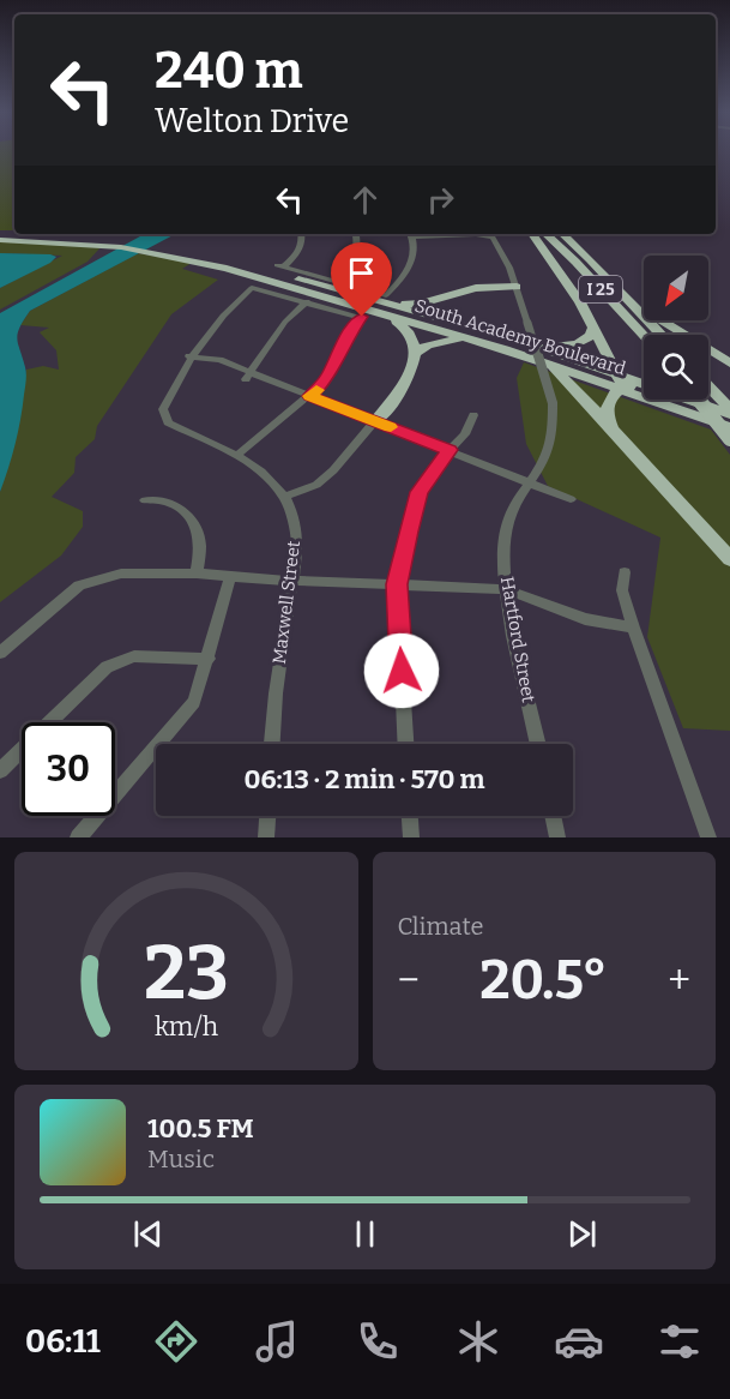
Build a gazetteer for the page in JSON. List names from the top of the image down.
{
  "streets": {
    "highway": ["I 25", "South Academy Boulevard"],
    "street": ["Maxwell Street", "Hartford Street"]
  },
  "north": "bottom left",
  "page": {
    "turn": ["240 m", "Welton Drive"],
    "limit": "30",
    "trip": "06:13 · 2 min · 570 m",
    "tile": "Climate",
    "heat": ["−", "20.5°", "+"],
    "song": ["100.5 FM", "Music"],
    "tabs": "06:11",
    "gauge": ["23", "km/h"]
  }
}
